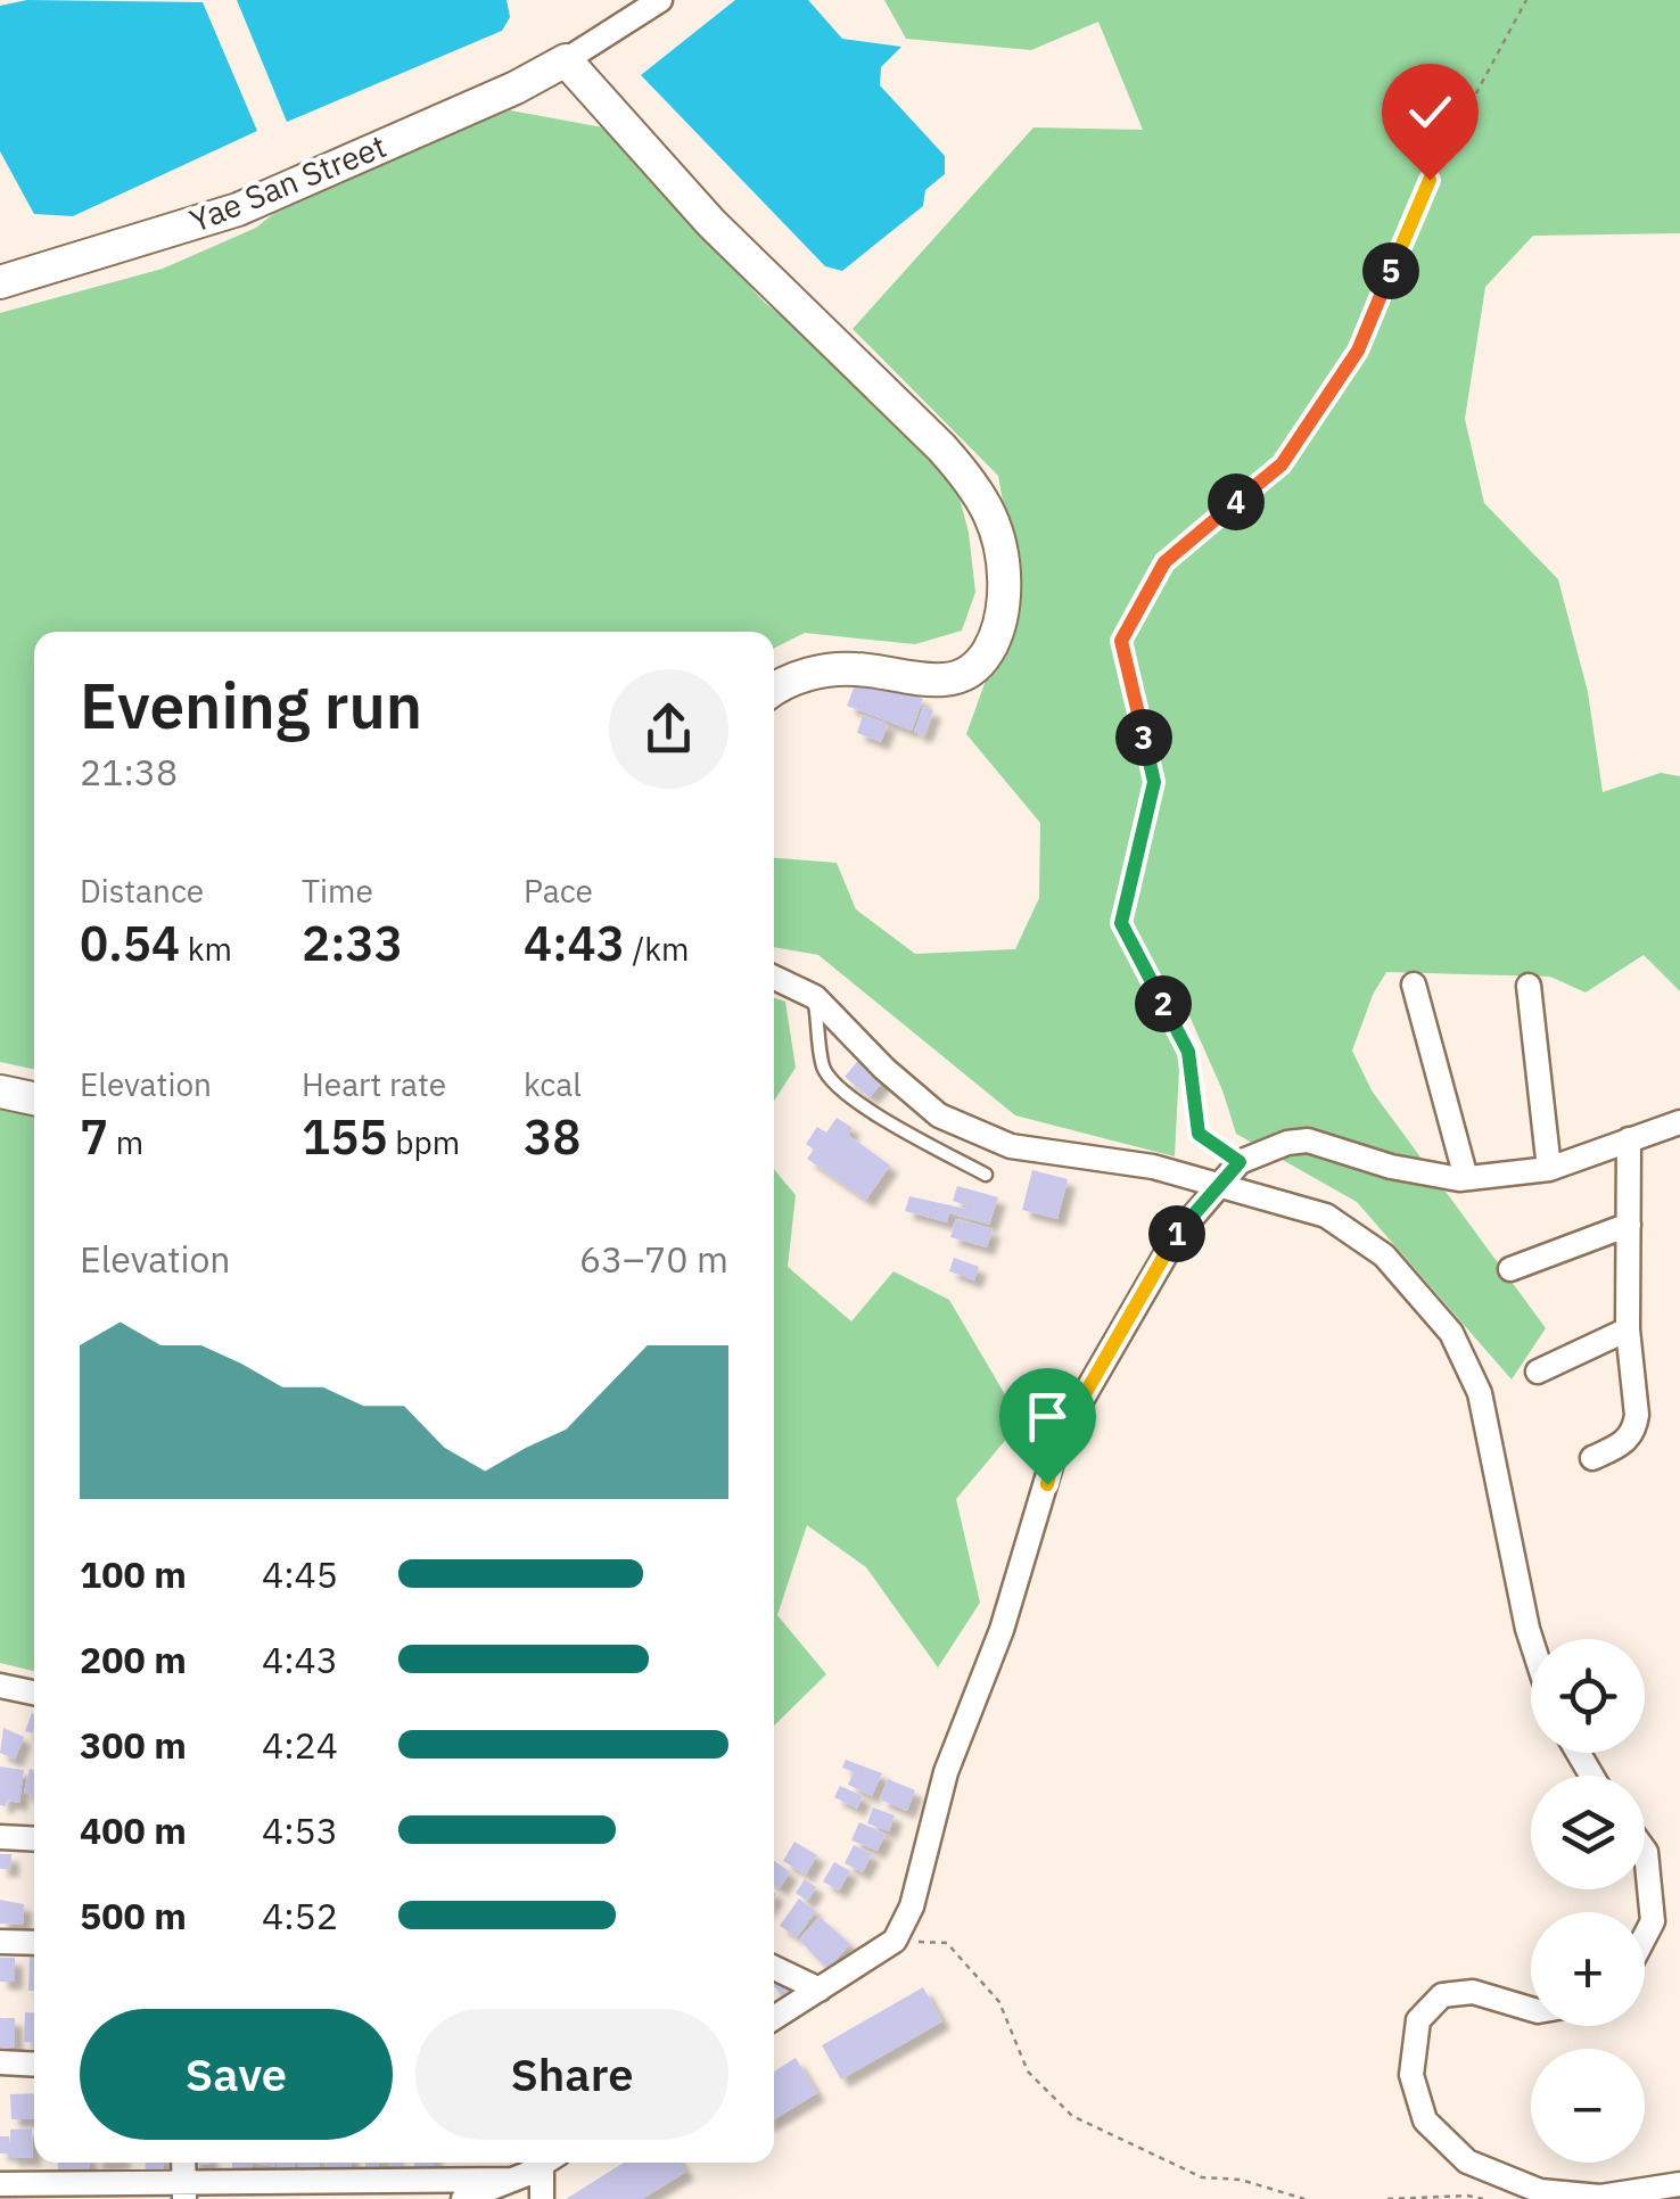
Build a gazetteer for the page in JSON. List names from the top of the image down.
{
  "streets": {
    "main road": ["Yae San Street"]
  },
  "page": {
    "pins": [
      "5",
      "4",
      "3",
      "2",
      "1"
    ],
    "heading": ["Evening run", "21:38"],
    "stats": [
      ["Distance", "0.54 km"],
      ["Time", "2:33"],
      ["Pace", "4:43 /km"],
      ["Elevation", "7 m"],
      ["Heart rate", "155 bpm"],
      ["kcal", "38"]
    ],
    "chart": ["Elevation", "63–70 m"],
    "list": [
      {
        "name": "100 m",
        "note": "4:45"
      },
      {
        "name": "200 m",
        "note": "4:43"
      },
      {
        "name": "300 m",
        "note": "4:24"
      },
      {
        "name": "400 m",
        "note": "4:53"
      },
      {
        "name": "500 m",
        "note": "4:52"
      }
    ],
    "map_buttons": ["+", "−"],
    "buttons": ["Save", "Share"]
  }
}
